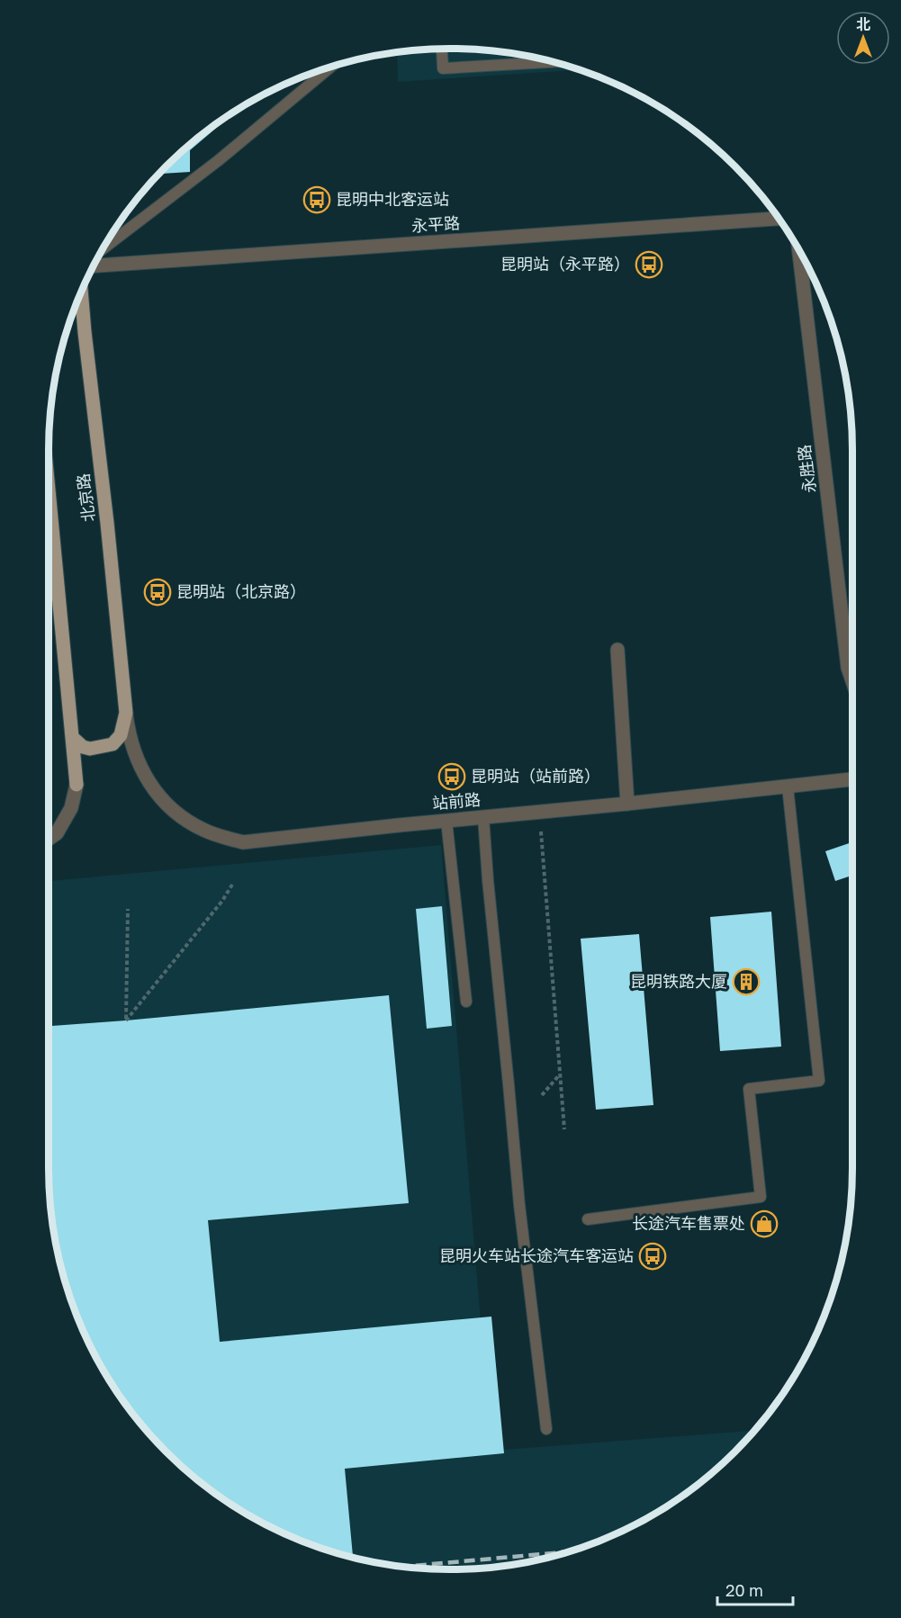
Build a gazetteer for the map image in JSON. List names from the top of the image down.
{
  "streets": {
    "main road": ["北京路"],
    "street": ["永平路", "永胜路", "站前路"]
  },
  "crossings": [
    ["北京路", "站前路"]
  ],
  "places": {
    "bus stop": [
      "昆明中北客运站",
      "昆明站（永平路）",
      "昆明站（北京路）",
      "昆明站（站前路）",
      "昆明火车站长途汽车客运站"
    ],
    "building": ["昆明铁路大厦"],
    "shop": ["长途汽车售票处"]
  },
  "scale_bar": "20 m",
  "north": "top"
}
